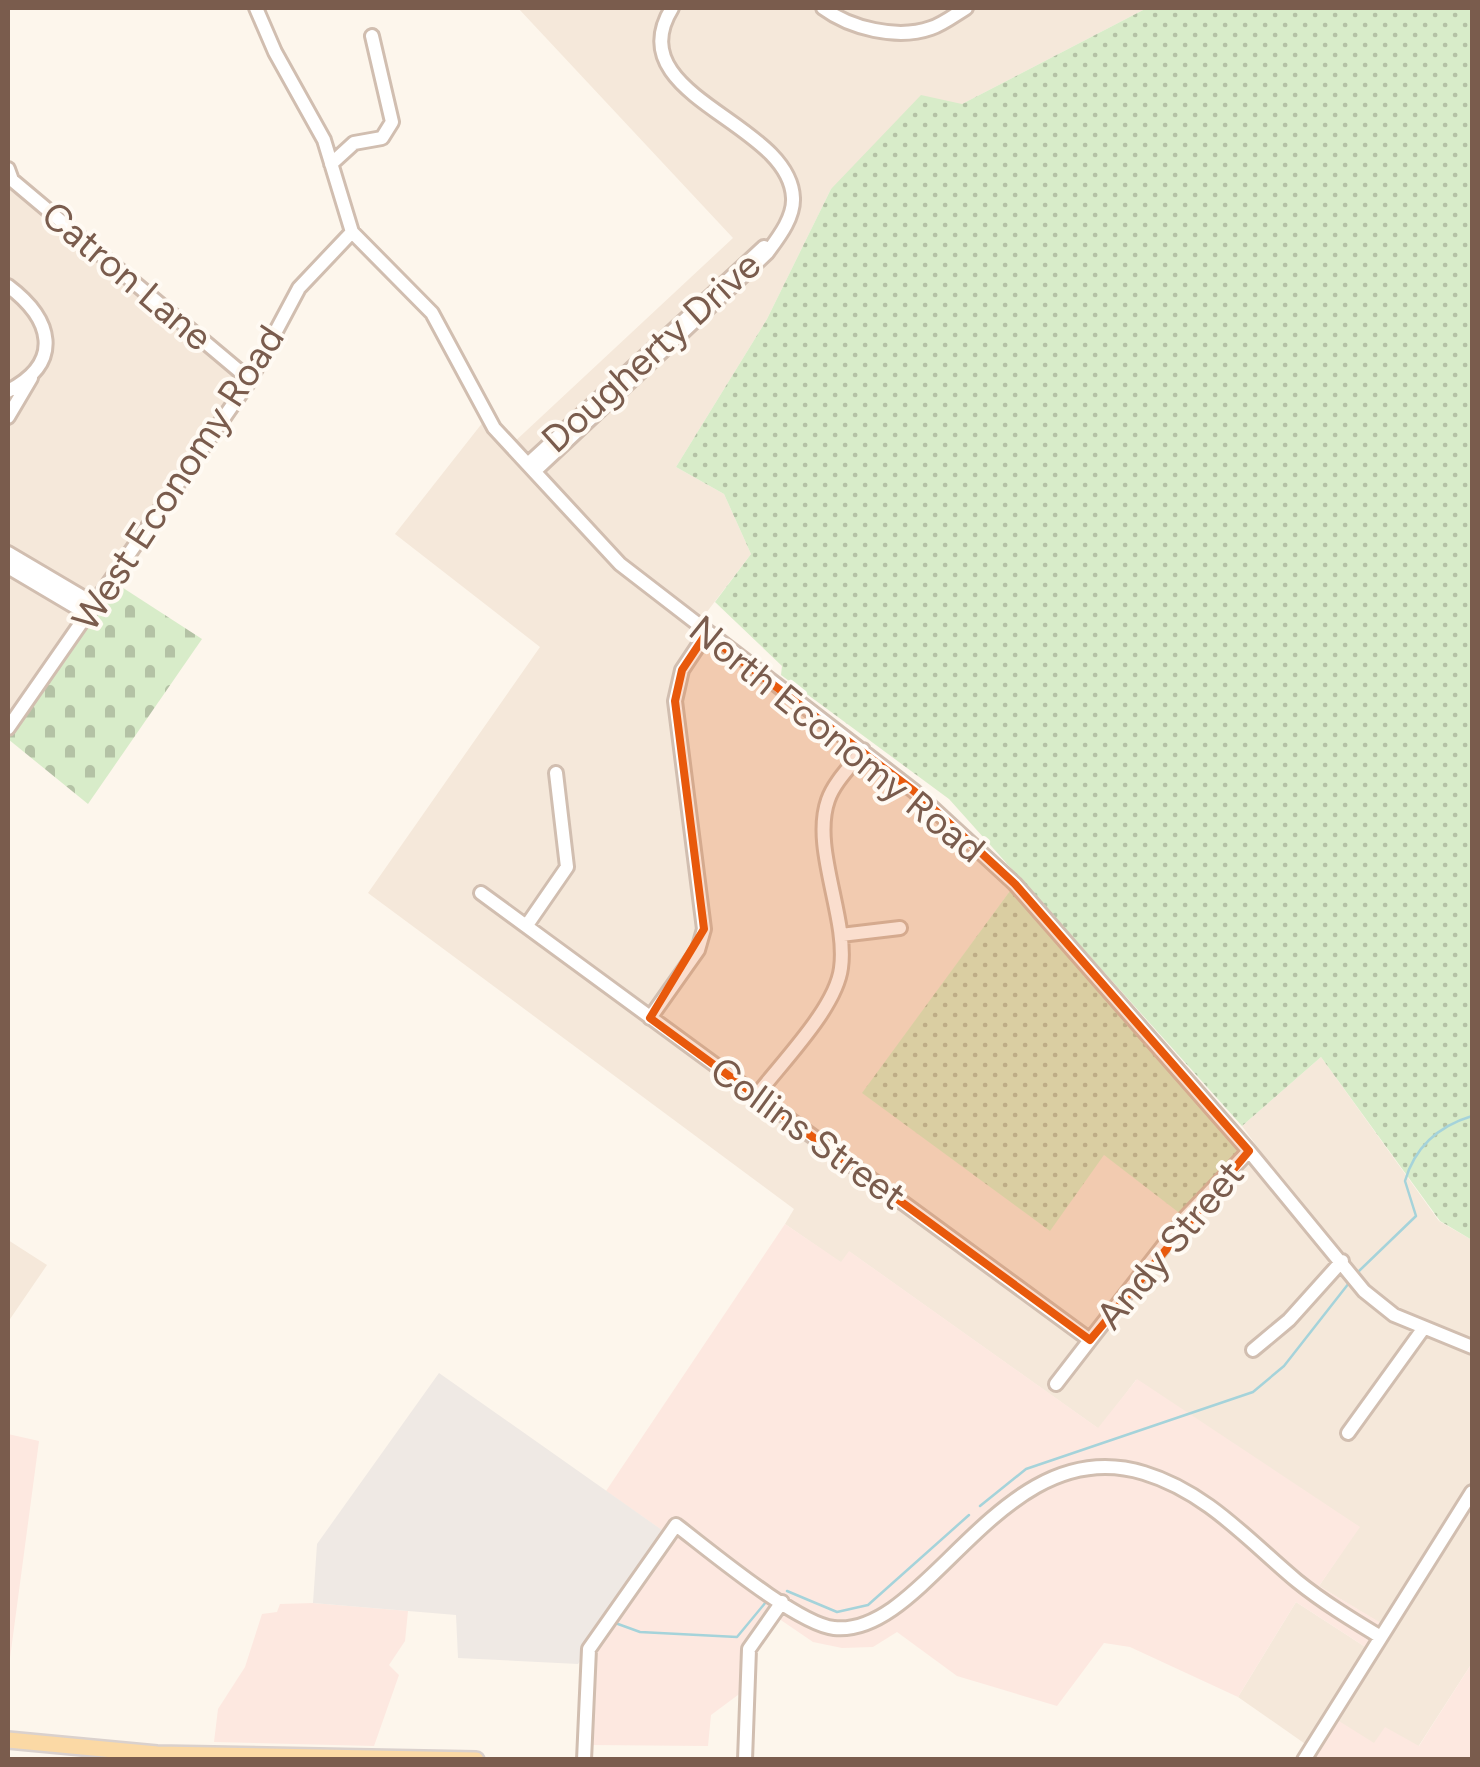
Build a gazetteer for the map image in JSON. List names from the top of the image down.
{
  "streets": {
    "street": [
      "Catron Lane",
      "Dougherty Drive",
      "West Economy Road",
      "North Economy Road",
      "Collins Street",
      "Andy Street"
    ]
  },
  "crossings": [
    ["Catron Lane", "West Economy Road"],
    ["Dougherty Drive", "North Economy Road"],
    ["West Economy Road", "North Economy Road"],
    ["North Economy Road", "Andy Street"],
    ["Collins Street", "Andy Street"]
  ]
}
